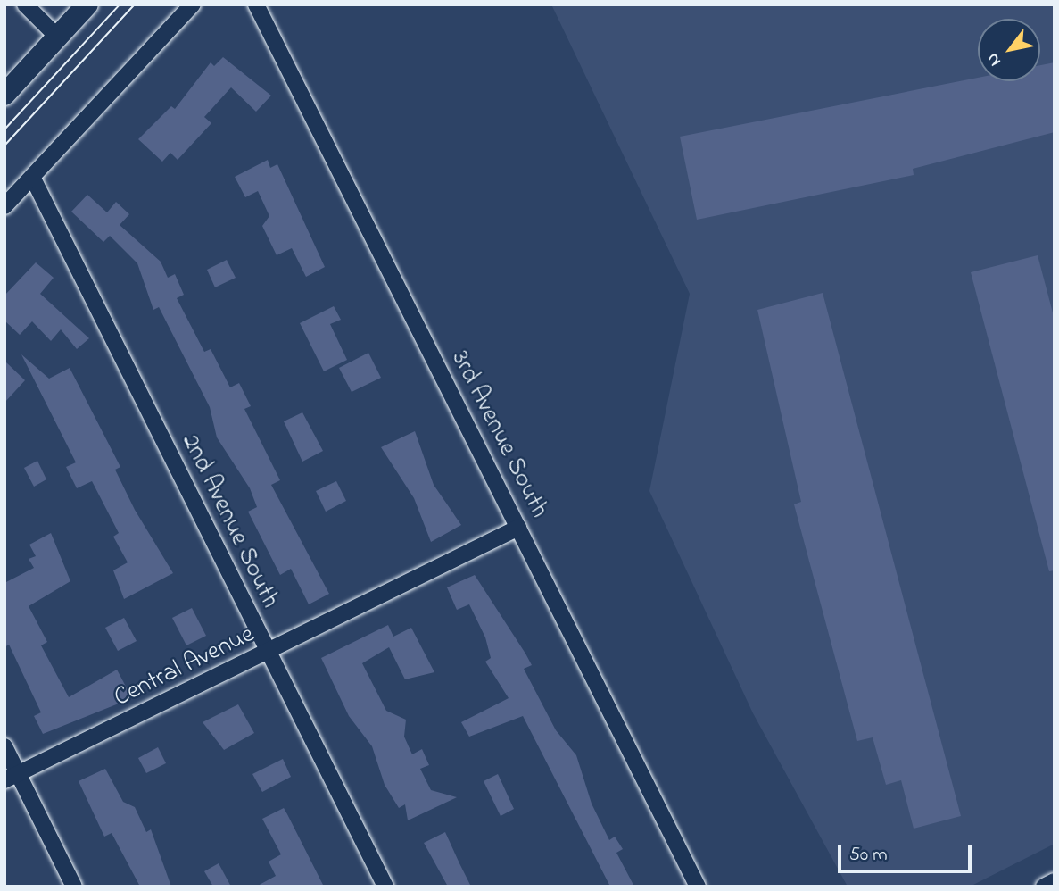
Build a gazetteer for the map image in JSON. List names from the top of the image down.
{
  "streets": {
    "street": ["3rd Avenue South", "2nd Avenue South", "Central Avenue"]
  },
  "crossings": [
    ["3rd Avenue South", "Central Avenue"],
    ["2nd Avenue South", "Central Avenue"]
  ],
  "scale_bar": "50 m",
  "north": "bottom left"
}
